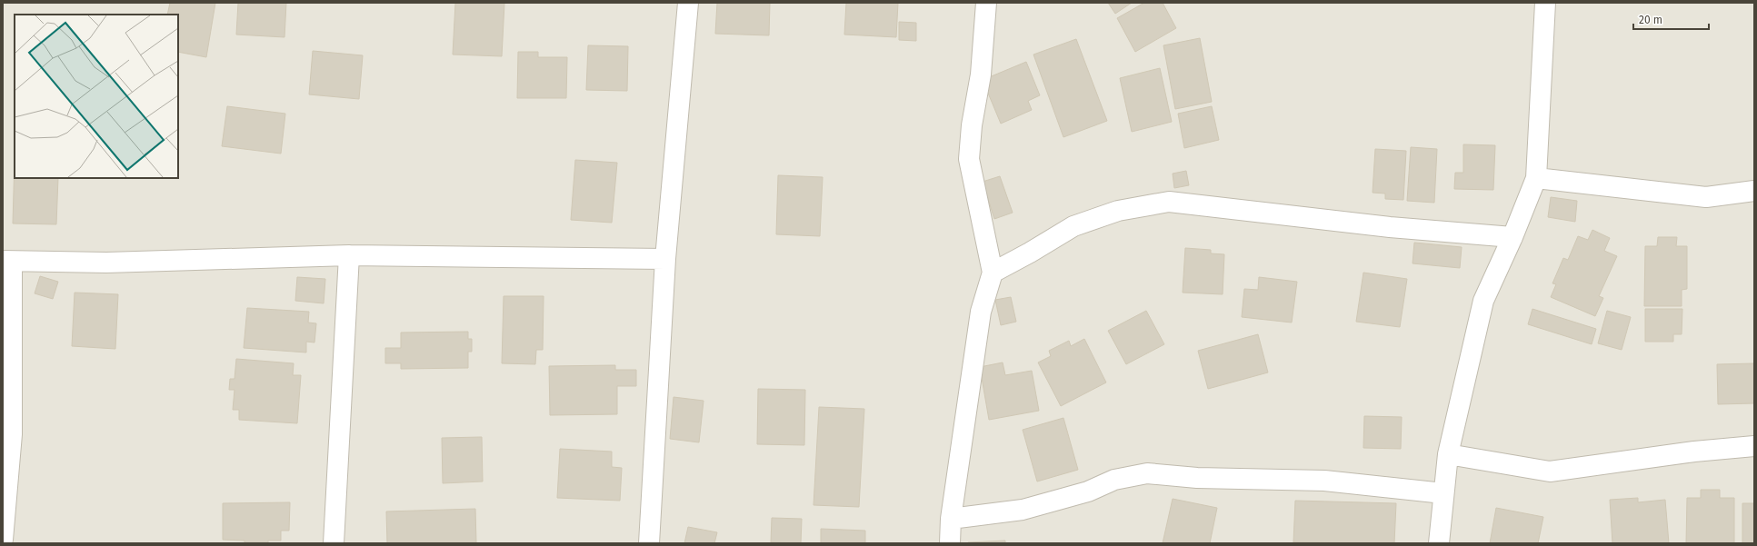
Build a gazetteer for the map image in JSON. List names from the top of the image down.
{
  "scale_bar": "20 m"
}
